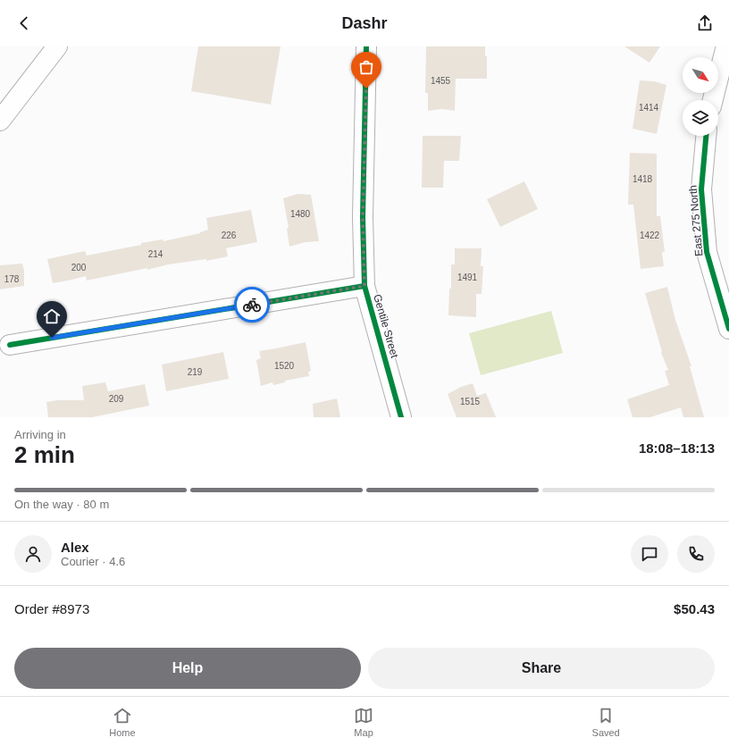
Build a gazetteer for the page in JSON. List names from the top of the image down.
{
  "streets": {
    "street": ["East 275 North", "Gentile Street"]
  },
  "house_numbers": [
    "1455",
    "1414",
    "1418",
    "1480",
    "226",
    "1422",
    "214",
    "200",
    "1491",
    "178",
    "1520",
    "219",
    "209",
    "1515"
  ],
  "north": "bottom right",
  "page": {
    "header": "Dashr",
    "heading": ["2 min", "Arriving in", "18:08–18:13"],
    "panel": [
      "Alex",
      "Courier · 4.6",
      "Order #8973",
      "$50.43"
    ],
    "bar": "On the way · 80 m",
    "buttons": ["Help", "Share"],
    "tabs": ["Home", "Map", "Saved"]
  }
}
